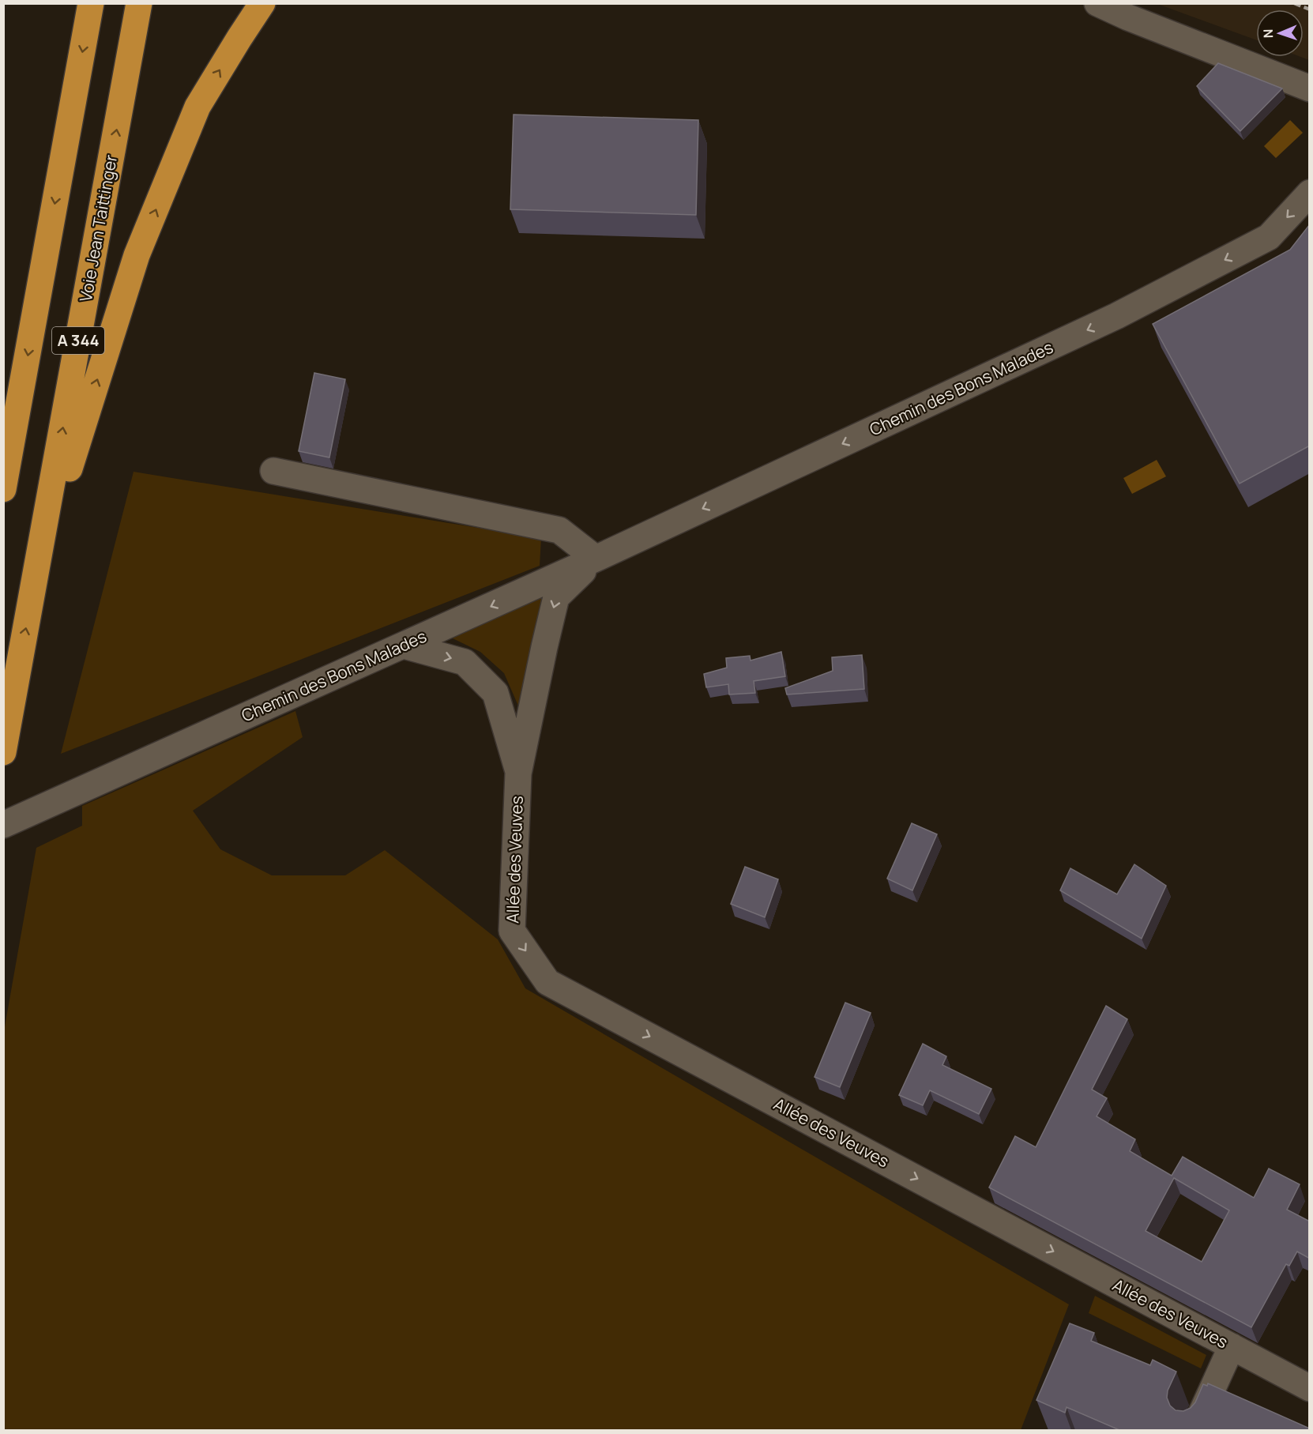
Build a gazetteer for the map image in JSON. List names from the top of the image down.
{
  "streets": {
    "highway": ["Voie Jean Taittinger", "A 344"],
    "street": ["Chemin des Bons Malades", "Allée des Veuves"]
  },
  "crossings": [
    ["Chemin des Bons Malades", "Allée des Veuves"]
  ],
  "one_way": ["Chemin des Bons Malades", "Allée des Veuves"],
  "north": "left"
}
